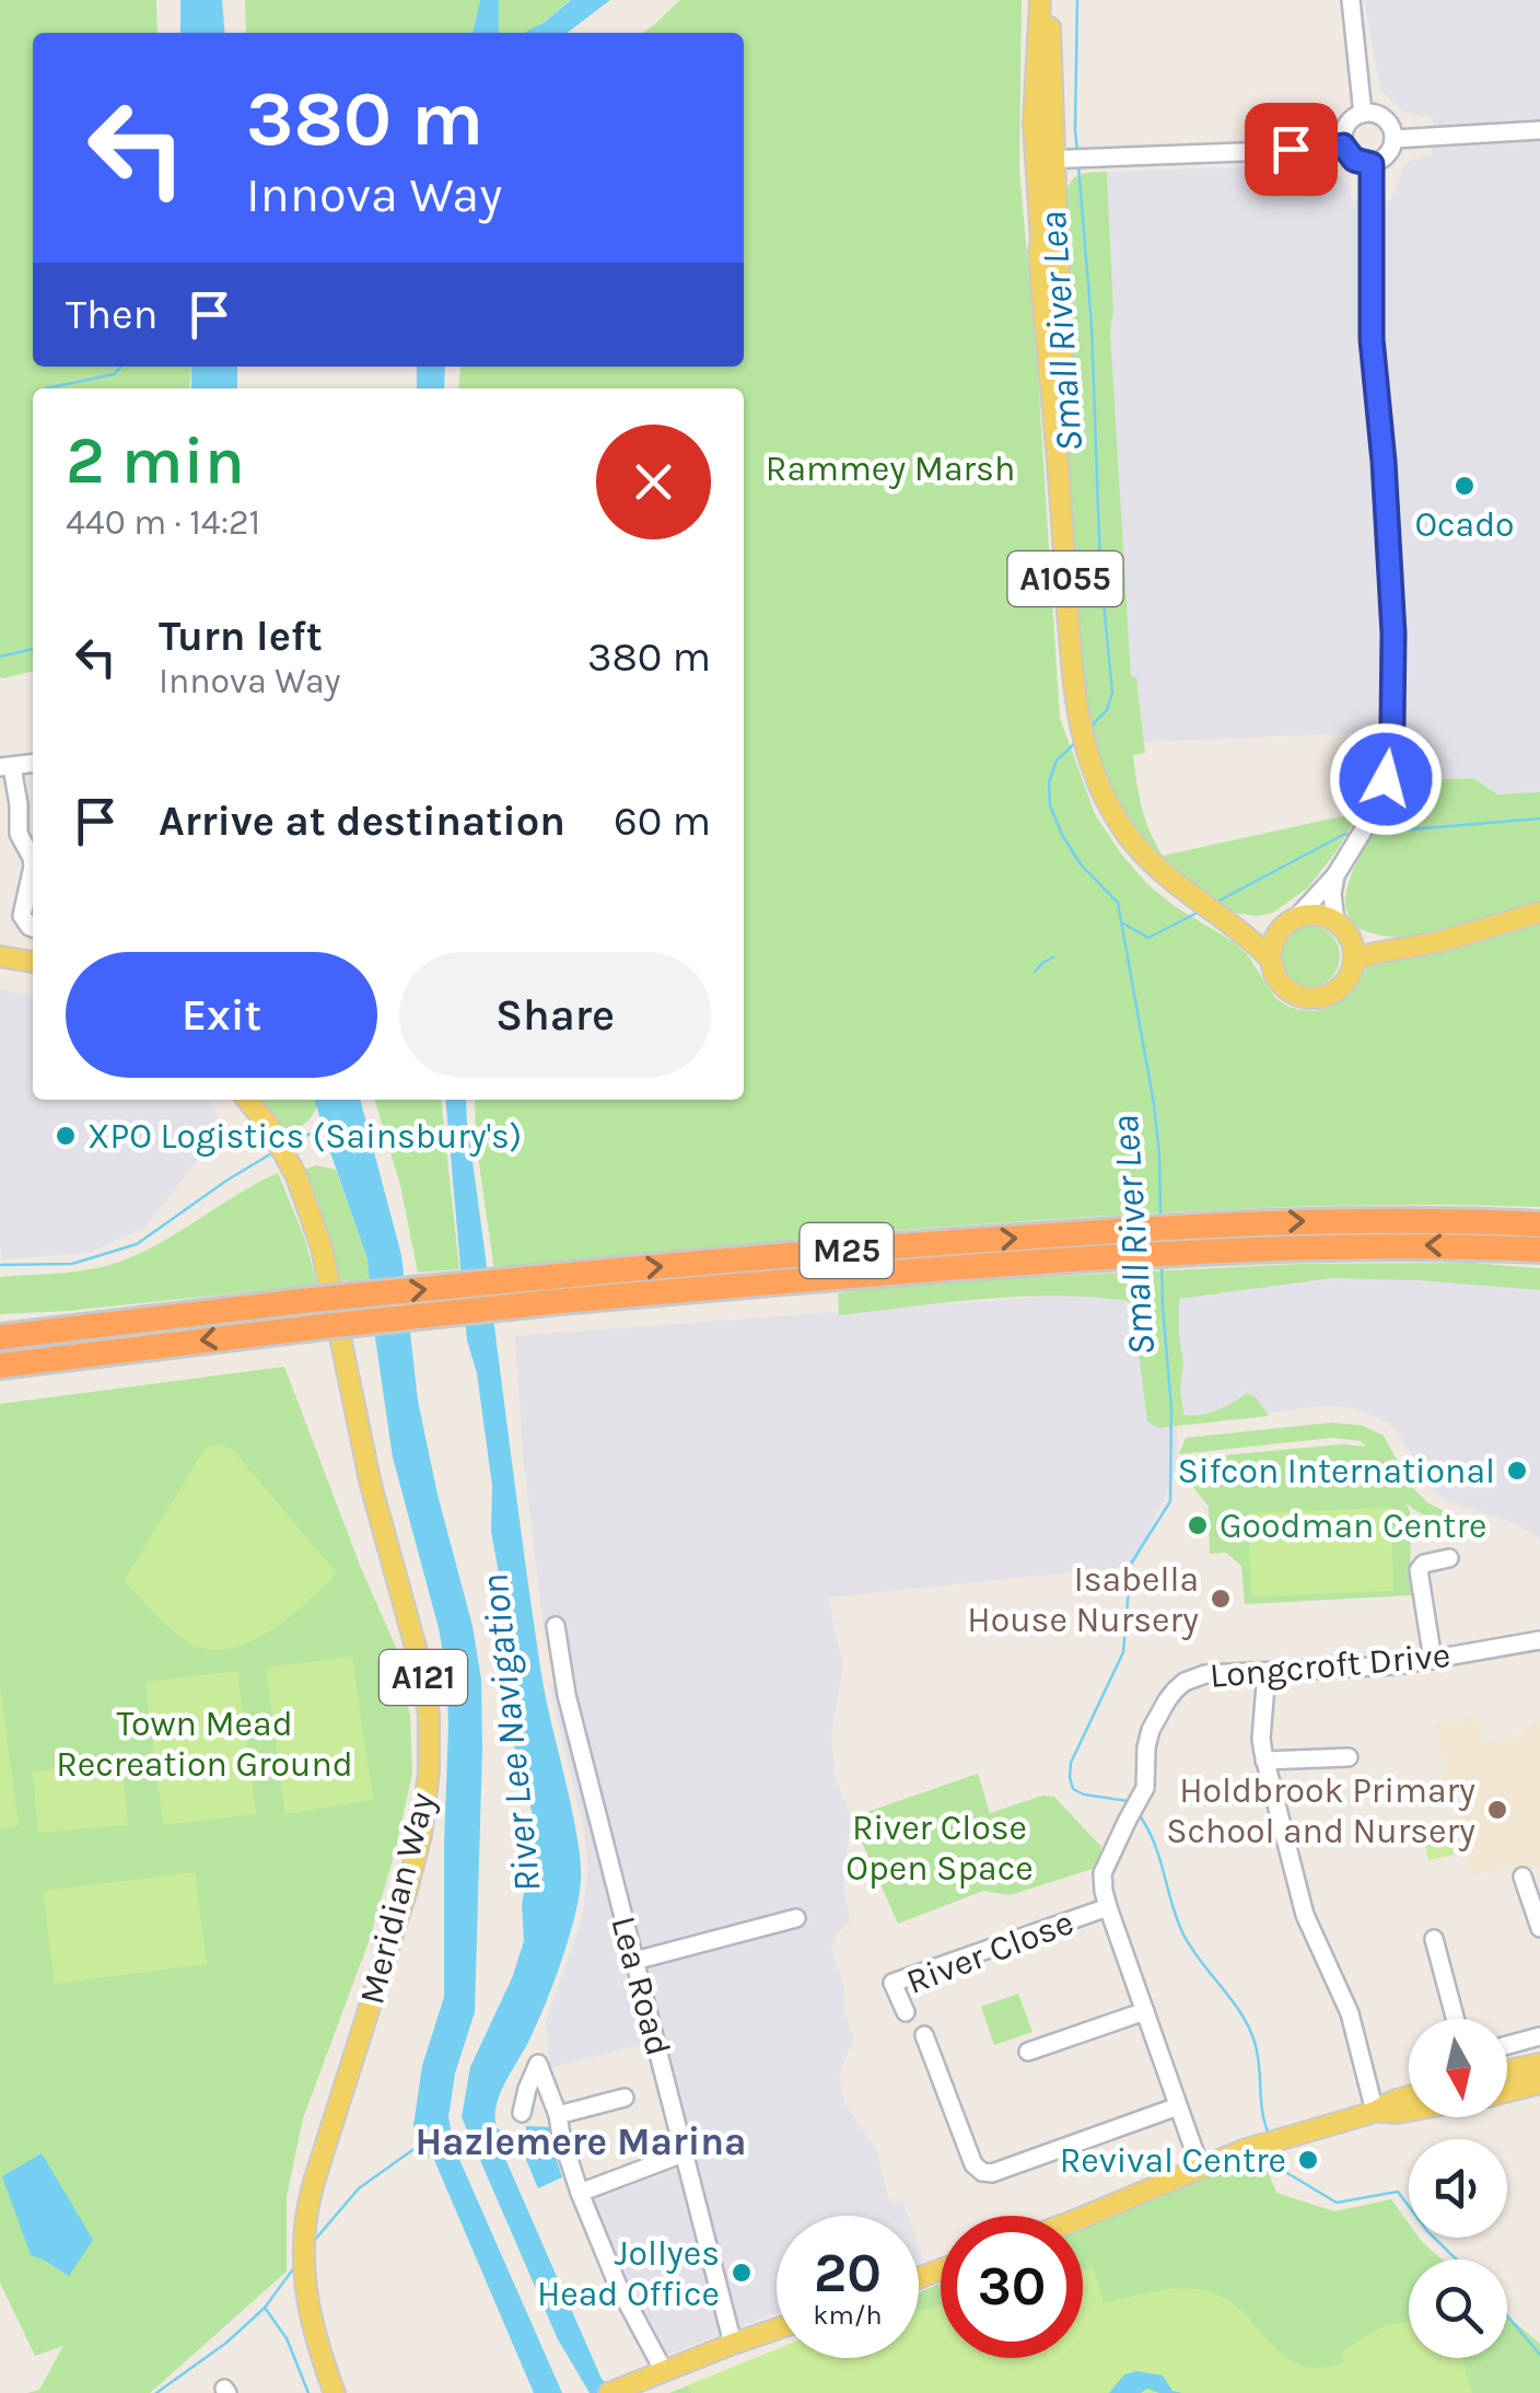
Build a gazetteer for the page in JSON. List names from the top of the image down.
{
  "streets": {
    "highway": ["M25"],
    "main road": ["A1055", "A121", "Meridian Way"],
    "street": ["Longcroft Drive", "River Close", "Lea Road"]
  },
  "crossings": [
    ["Longcroft Drive", "River Close"]
  ],
  "districts": ["Hazlemere Marina"],
  "water": ["Small River Lea", "River Lee Navigation"],
  "parks": ["Rammey Marsh", "Town Mead Recreation Ground", "River Close Open Space"],
  "places": [
    "Ocado",
    "XPO Logistics (Sainsbury's)",
    "Sifcon International",
    "Goodman Centre",
    "Isabella House Nursery",
    "Holdbrook Primary School and Nursery",
    "Revival Centre",
    "Jollyes Head Office"
  ],
  "north": "bottom",
  "page": {
    "turn": ["380 m", "Innova Way"],
    "then": "Then",
    "heading": ["2 min", "440 m · 14:21"],
    "list": [
      {
        "name": "Turn left",
        "note": "Innova Way",
        "value": "380 m"
      },
      {
        "name": "Arrive at destination",
        "value": "60 m"
      }
    ],
    "buttons": ["Exit", "Share"],
    "speed": "20 km/h",
    "limit": "30"
  }
}
